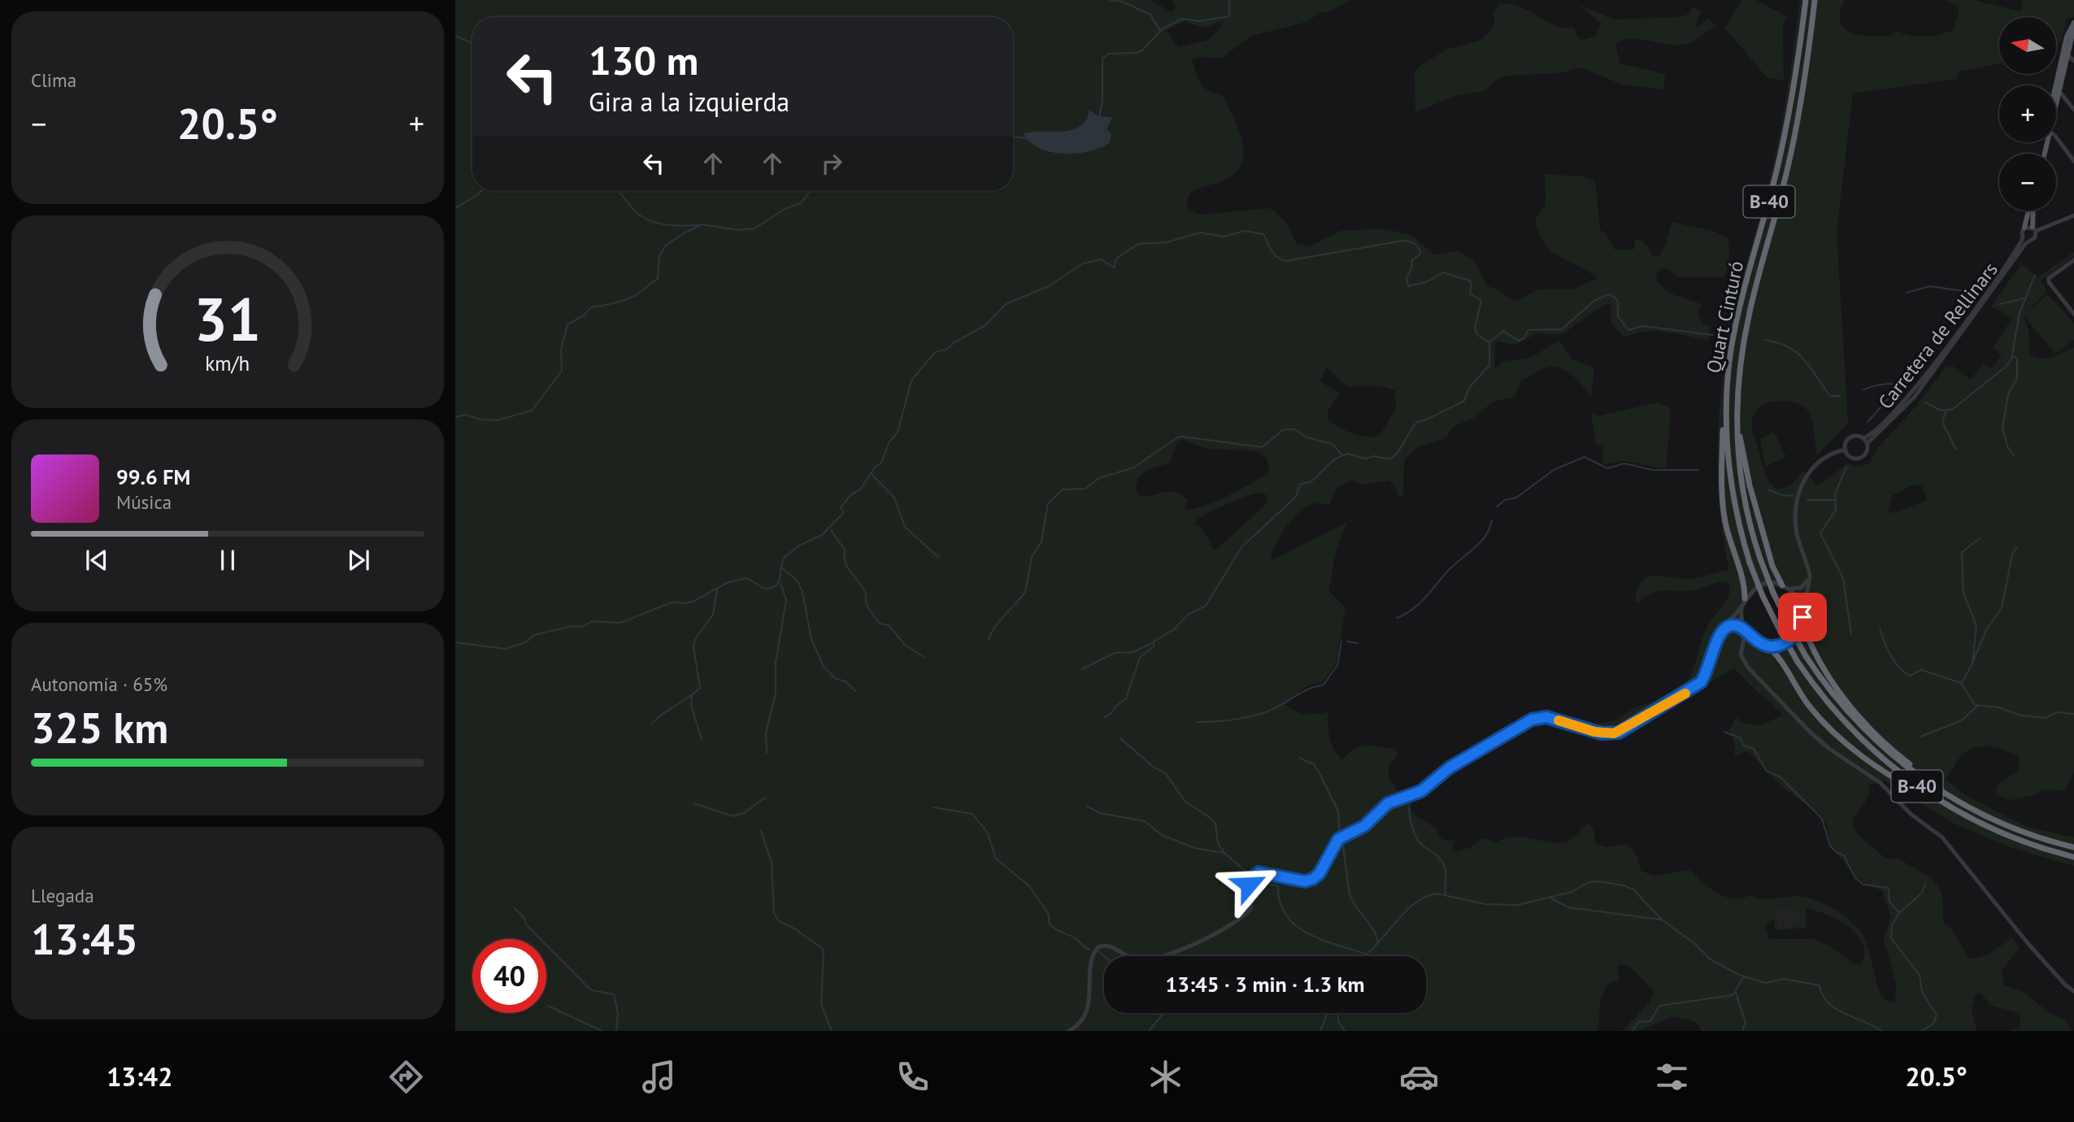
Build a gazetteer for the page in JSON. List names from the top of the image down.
{
  "streets": {
    "highway": ["B-40", "Quart Cinturó"],
    "street": ["Carretera de Rellinars"]
  },
  "north": "left",
  "page": {
    "tile": [
      "Clima",
      ["Autonomía · 65%", "325 km"],
      ["Llegada", "13:45"]
    ],
    "map_buttons": ["+", "−"],
    "turn": ["130 m", "Gira a la izquierda"],
    "heat": ["−", "20.5°", "+"],
    "song": ["99.6 FM", "Música"],
    "limit": "40",
    "trip": "13:45 · 3 min · 1.3 km",
    "tabs": ["13:42", "20.5°"],
    "gauge": ["31", "km/h"]
  }
}
